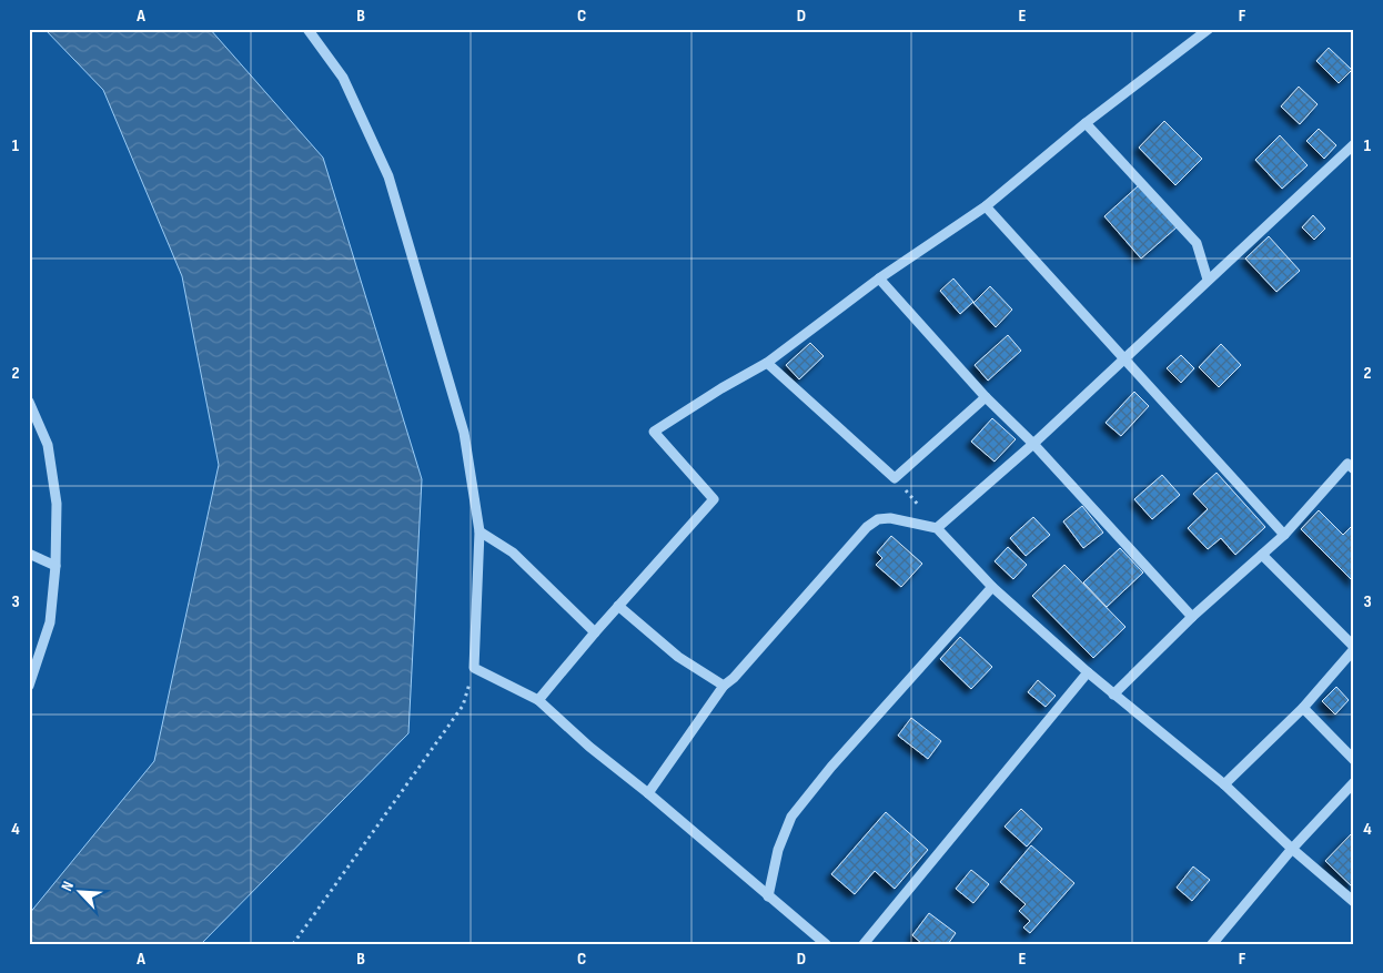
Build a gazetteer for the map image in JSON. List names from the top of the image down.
{
  "north": "top left",
  "grid": {
    "columns": [
      "A",
      "B",
      "C",
      "D",
      "E",
      "F"
    ],
    "rows": [
      "1",
      "2",
      "3",
      "4"
    ]
  }
}
